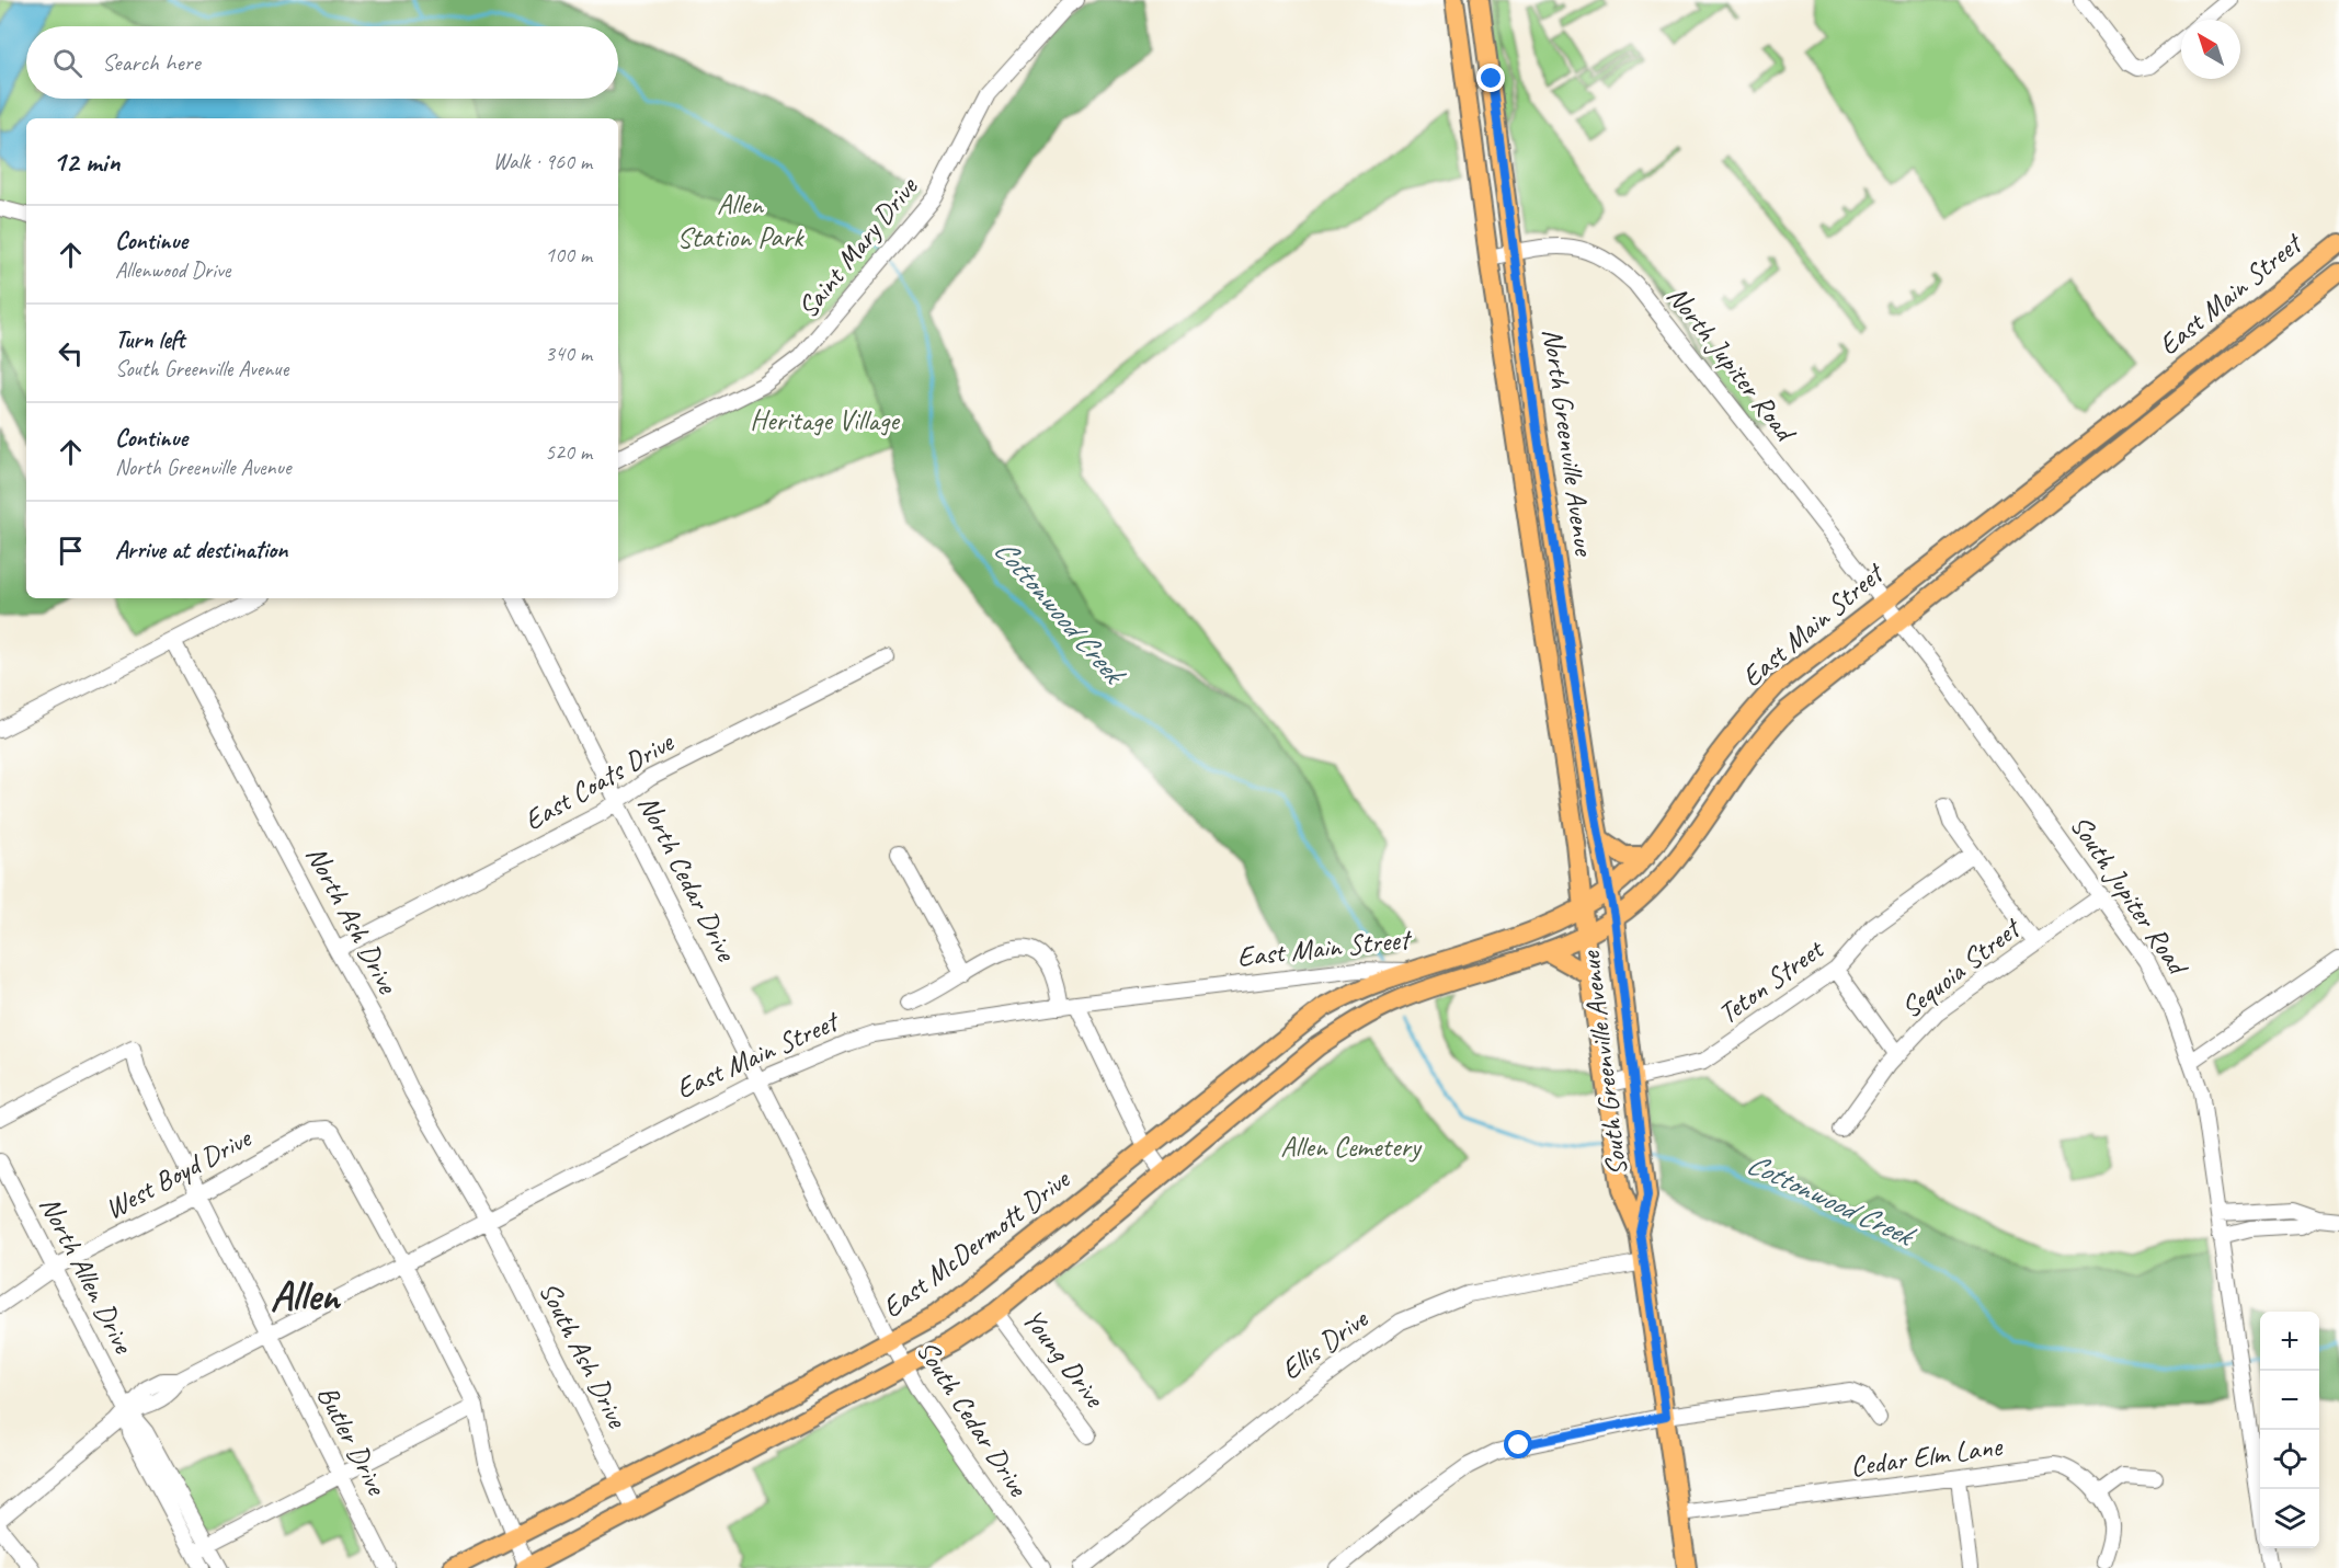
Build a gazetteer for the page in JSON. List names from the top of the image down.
{
  "streets": {
    "main road": [
      "East Main Street",
      "North Greenville Avenue",
      "South Greenville Avenue",
      "East McDermott Drive"
    ],
    "street": [
      "Saint Mary Drive",
      "North Jupiter Road",
      "East Coats Drive",
      "North Cedar Drive",
      "South Jupiter Road",
      "North Ash Drive",
      "Sequoia Street",
      "Teton Street",
      "West Boyd Drive",
      "North Allen Drive",
      "Ellis Drive",
      "South Ash Drive",
      "Young Drive",
      "South Cedar Drive",
      "Butler Drive",
      "Cedar Elm Lane"
    ]
  },
  "crossings": [
    ["East Main Street", "North Jupiter Road"],
    ["East Main Street", "North Greenville Avenue"],
    ["East Main Street", "North Cedar Drive"],
    ["East Main Street", "South Jupiter Road"],
    ["East Main Street", "North Ash Drive"],
    ["East Main Street", "South Greenville Avenue"],
    ["East Main Street", "West Boyd Drive"],
    ["East Main Street", "East McDermott Drive"],
    ["East Main Street", "North Allen Drive"],
    ["East Main Street", "South Ash Drive"],
    ["East Main Street", "South Cedar Drive"],
    ["East Main Street", "Butler Drive"],
    ["North Jupiter Road", "North Greenville Avenue"],
    ["North Jupiter Road", "South Jupiter Road"],
    ["North Greenville Avenue", "South Greenville Avenue"],
    ["East Coats Drive", "North Cedar Drive"],
    ["East Coats Drive", "North Ash Drive"],
    ["North Cedar Drive", "South Cedar Drive"],
    ["South Jupiter Road", "Sequoia Street"],
    ["North Ash Drive", "South Ash Drive"],
    ["Teton Street", "South Greenville Avenue"],
    ["South Greenville Avenue", "Ellis Drive"],
    ["South Greenville Avenue", "Cedar Elm Lane"],
    ["West Boyd Drive", "North Allen Drive"],
    ["West Boyd Drive", "Butler Drive"],
    ["East McDermott Drive", "South Ash Drive"],
    ["East McDermott Drive", "South Cedar Drive"]
  ],
  "districts": ["Allen"],
  "water": ["Cottonwood Creek"],
  "parks": ["Allen Station Park", "Heritage Village", "Allen Cemetery"],
  "north": "top left",
  "page": {
    "search": "Search here",
    "heading": ["12 min", "Walk · 960 m"],
    "list": [
      ["Continue", "Allenwood Drive", "100 m"],
      ["Turn left", "South Greenville Avenue", "340 m"],
      ["Continue", "North Greenville Avenue", "520 m"],
      "Arrive at destination"
    ],
    "map_buttons": ["+", "−"]
  }
}
